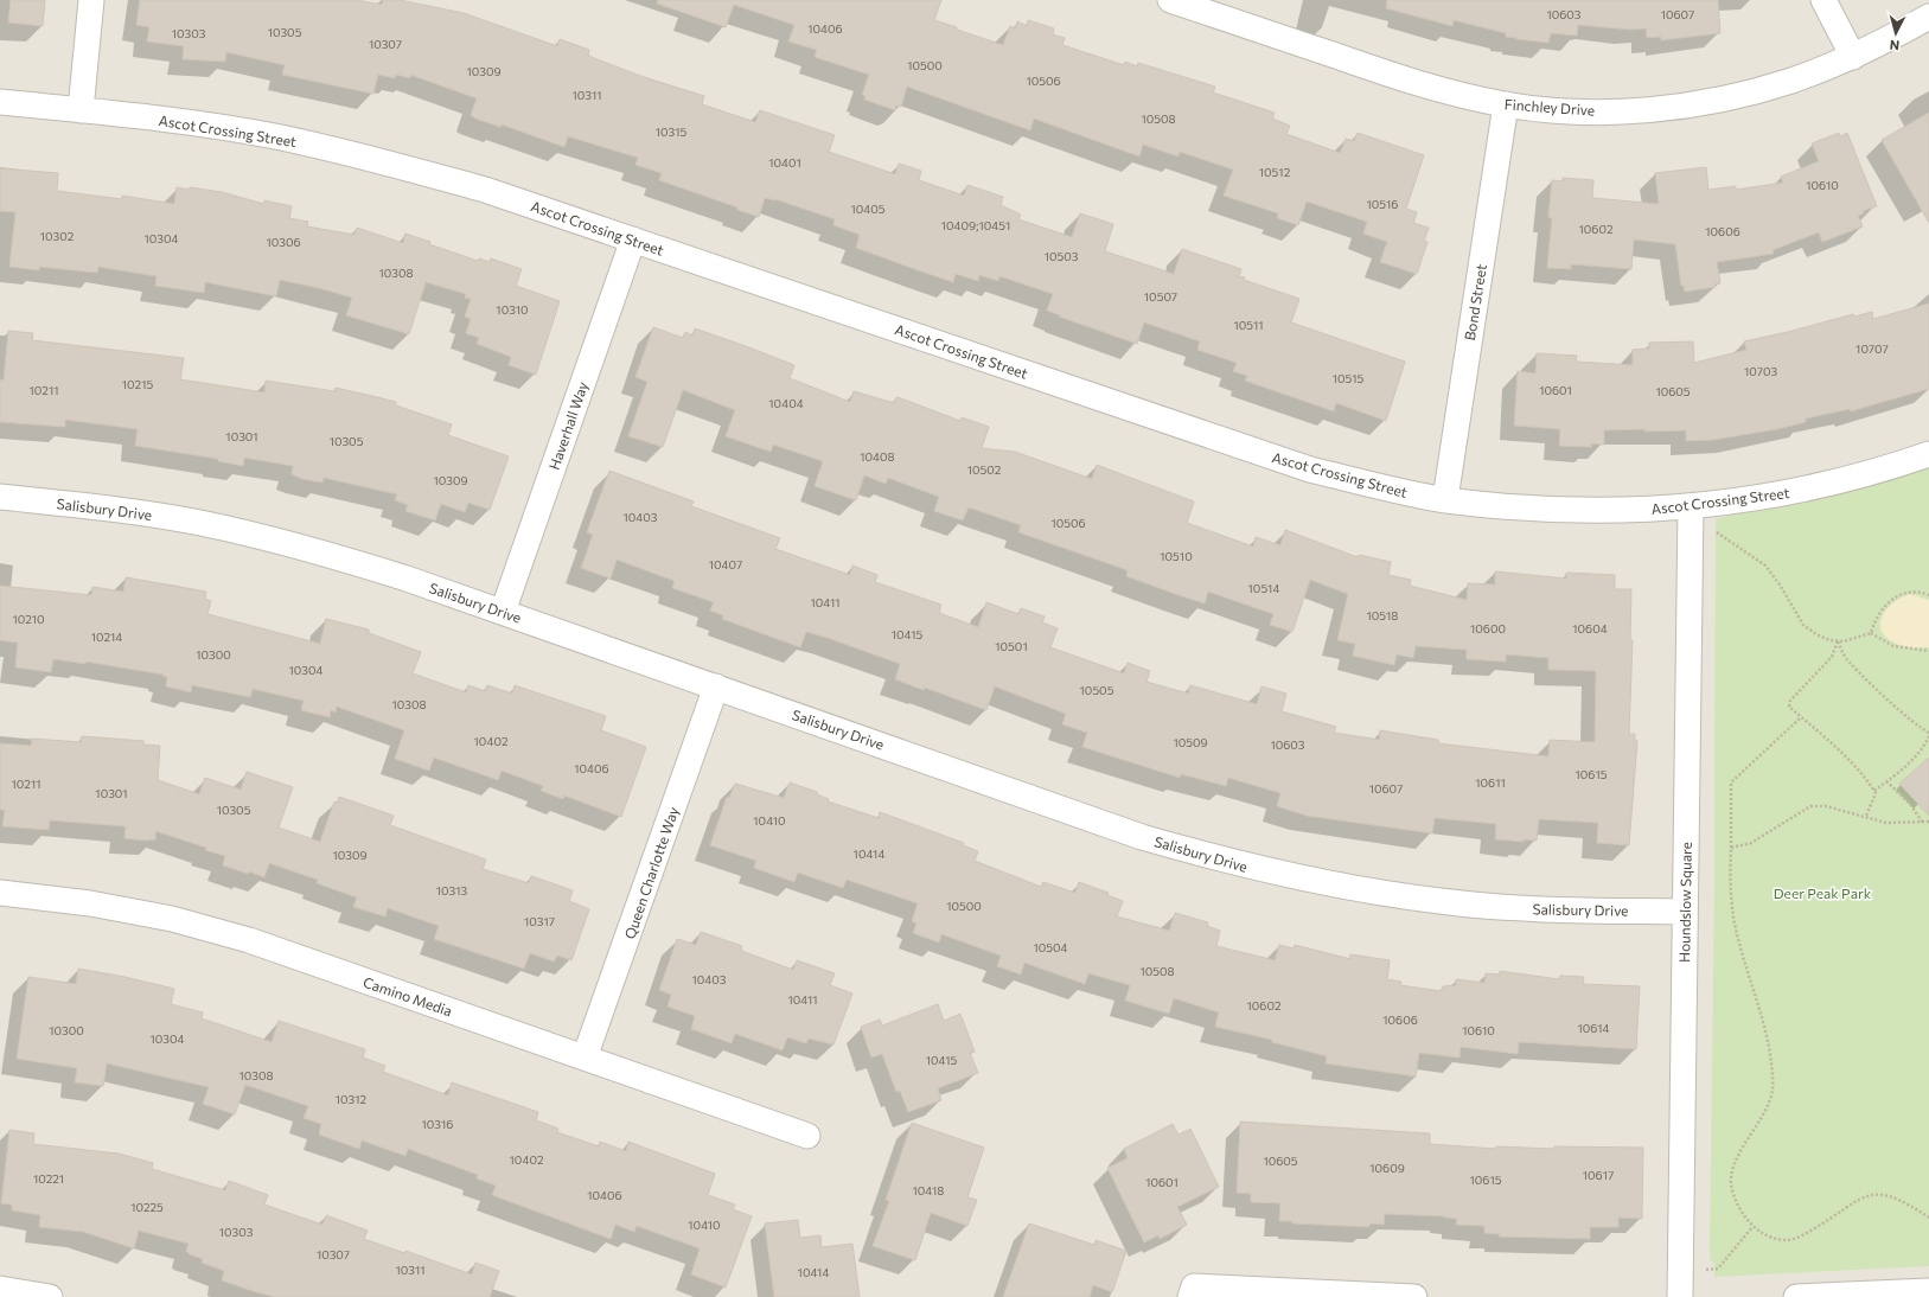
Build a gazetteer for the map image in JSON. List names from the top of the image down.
{
  "streets": {
    "street": [
      "Finchley Drive",
      "Ascot Crossing Street",
      "Bond Street",
      "Haverhall Way",
      "Salisbury Drive",
      "Queen Charlotte Way",
      "Houndslow Square",
      "Camino Media"
    ]
  },
  "crossings": [
    ["Finchley Drive", "Bond Street"],
    ["Ascot Crossing Street", "Bond Street"],
    ["Ascot Crossing Street", "Haverhall Way"],
    ["Ascot Crossing Street", "Houndslow Square"],
    ["Haverhall Way", "Salisbury Drive"],
    ["Salisbury Drive", "Queen Charlotte Way"],
    ["Salisbury Drive", "Houndslow Square"],
    ["Queen Charlotte Way", "Camino Media"]
  ],
  "parks": ["Deer Peak Park"],
  "house_numbers": [
    "10603",
    "10607",
    "10406",
    "10305",
    "10303",
    "10307",
    "10500",
    "10309",
    "10506",
    "10311",
    "10508",
    "10315",
    "10401",
    "10512",
    "10610",
    "10516",
    "10405",
    "10409;10451",
    "10602",
    "10606",
    "10302",
    "10304",
    "10306",
    "10503",
    "10308",
    "10507",
    "10310",
    "10511",
    "10707",
    "10703",
    "10515",
    "10215",
    "10211",
    "10601",
    "10605",
    "10404",
    "10301",
    "10305",
    "10408",
    "10502",
    "10309",
    "10403",
    "10506",
    "10510",
    "10407",
    "10514",
    "10411",
    "10518",
    "10210",
    "10600",
    "10604",
    "10415",
    "10214",
    "10501",
    "10300",
    "10304",
    "10505",
    "10308",
    "10402",
    "10509",
    "10603",
    "10406",
    "10615",
    "10611",
    "10211",
    "10607",
    "10301",
    "10305",
    "10410",
    "10414",
    "10309",
    "10313",
    "10500",
    "10317",
    "10504",
    "10508",
    "10403",
    "10411",
    "10602",
    "10606",
    "10614",
    "10300",
    "10610",
    "10304",
    "10415",
    "10308",
    "10312",
    "10316",
    "10402",
    "10605",
    "10609",
    "10617",
    "10221",
    "10615",
    "10601",
    "10418",
    "10406",
    "10225",
    "10410",
    "10303",
    "10307",
    "10311",
    "10414"
  ],
  "north": "bottom"
}
